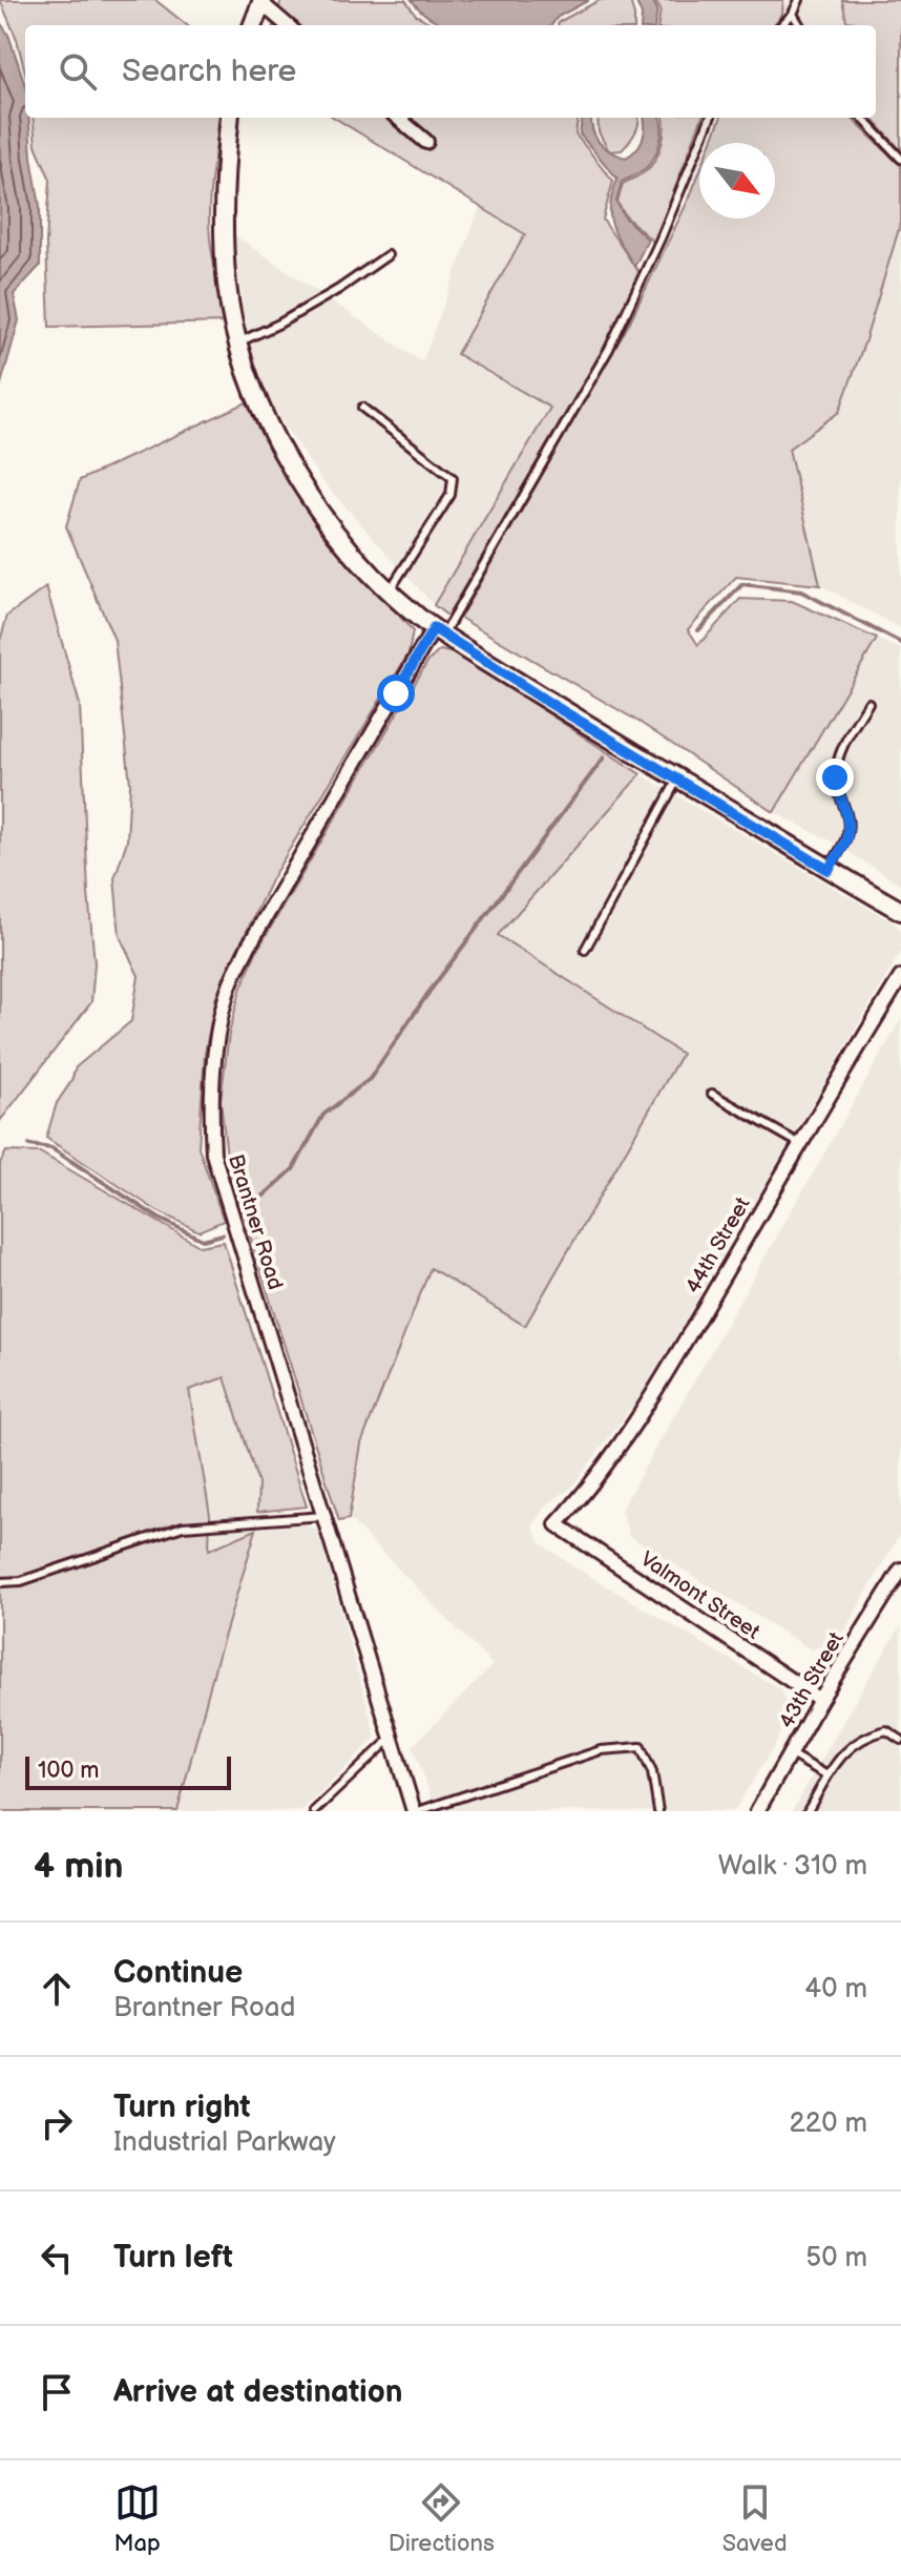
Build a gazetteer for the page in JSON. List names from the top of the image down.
{
  "streets": {
    "street": [
      "Brantner Road",
      "44th Street",
      "Valmont Street",
      "43th Street"
    ]
  },
  "crossings": [
    ["44th Street", "Valmont Street"],
    ["Valmont Street", "43th Street"]
  ],
  "scale_bar": "100 m",
  "north": "bottom right",
  "page": {
    "search": "Search here",
    "scale": "100 m",
    "heading": ["4 min", "Walk · 310 m"],
    "list": [
      ["Continue", "Brantner Road", "40 m"],
      ["Turn right", "Industrial Parkway", "220 m"],
      ["Turn left", "50 m"],
      "Arrive at destination"
    ],
    "nav": ["Map", "Directions", "Saved"]
  }
}
